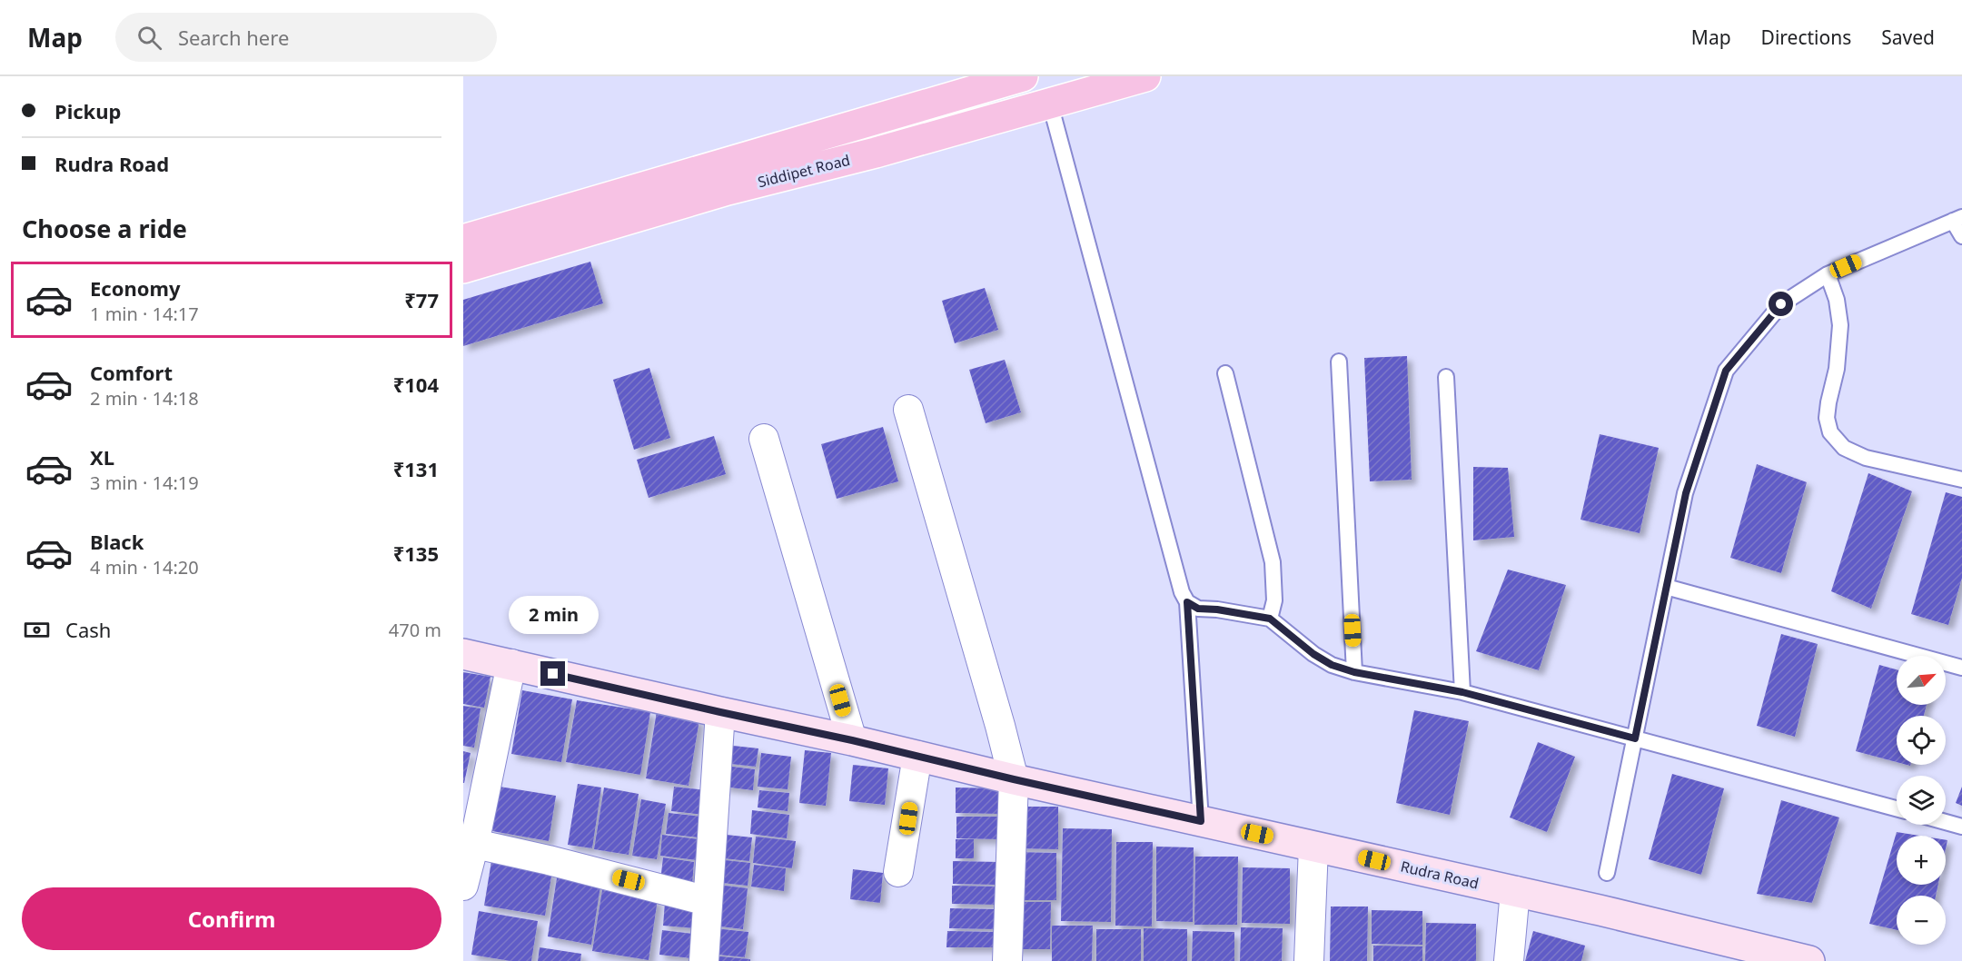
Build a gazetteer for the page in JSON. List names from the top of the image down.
{
  "streets": {
    "main road": ["Siddipet Road", "Rudra Road"]
  },
  "north": "top right",
  "page": {
    "header": "Map",
    "search": "Search here",
    "nav": ["Map", "Directions", "Saved"],
    "banner": ["Pickup", "Rudra Road"],
    "heading": "Choose a ride",
    "list": [
      {
        "name": "Economy",
        "note": "1 min · 14:17",
        "value": "₹77"
      },
      {
        "name": "Comfort",
        "note": "2 min · 14:18",
        "value": "₹104"
      },
      {
        "name": "XL",
        "note": "3 min · 14:19",
        "value": "₹131"
      },
      {
        "name": "Black",
        "note": "4 min · 14:20",
        "value": "₹135"
      }
    ],
    "bubble": "2 min",
    "pay": ["Cash", "470 m"],
    "map_buttons": ["+", "−"],
    "buttons": "Confirm"
  }
}
